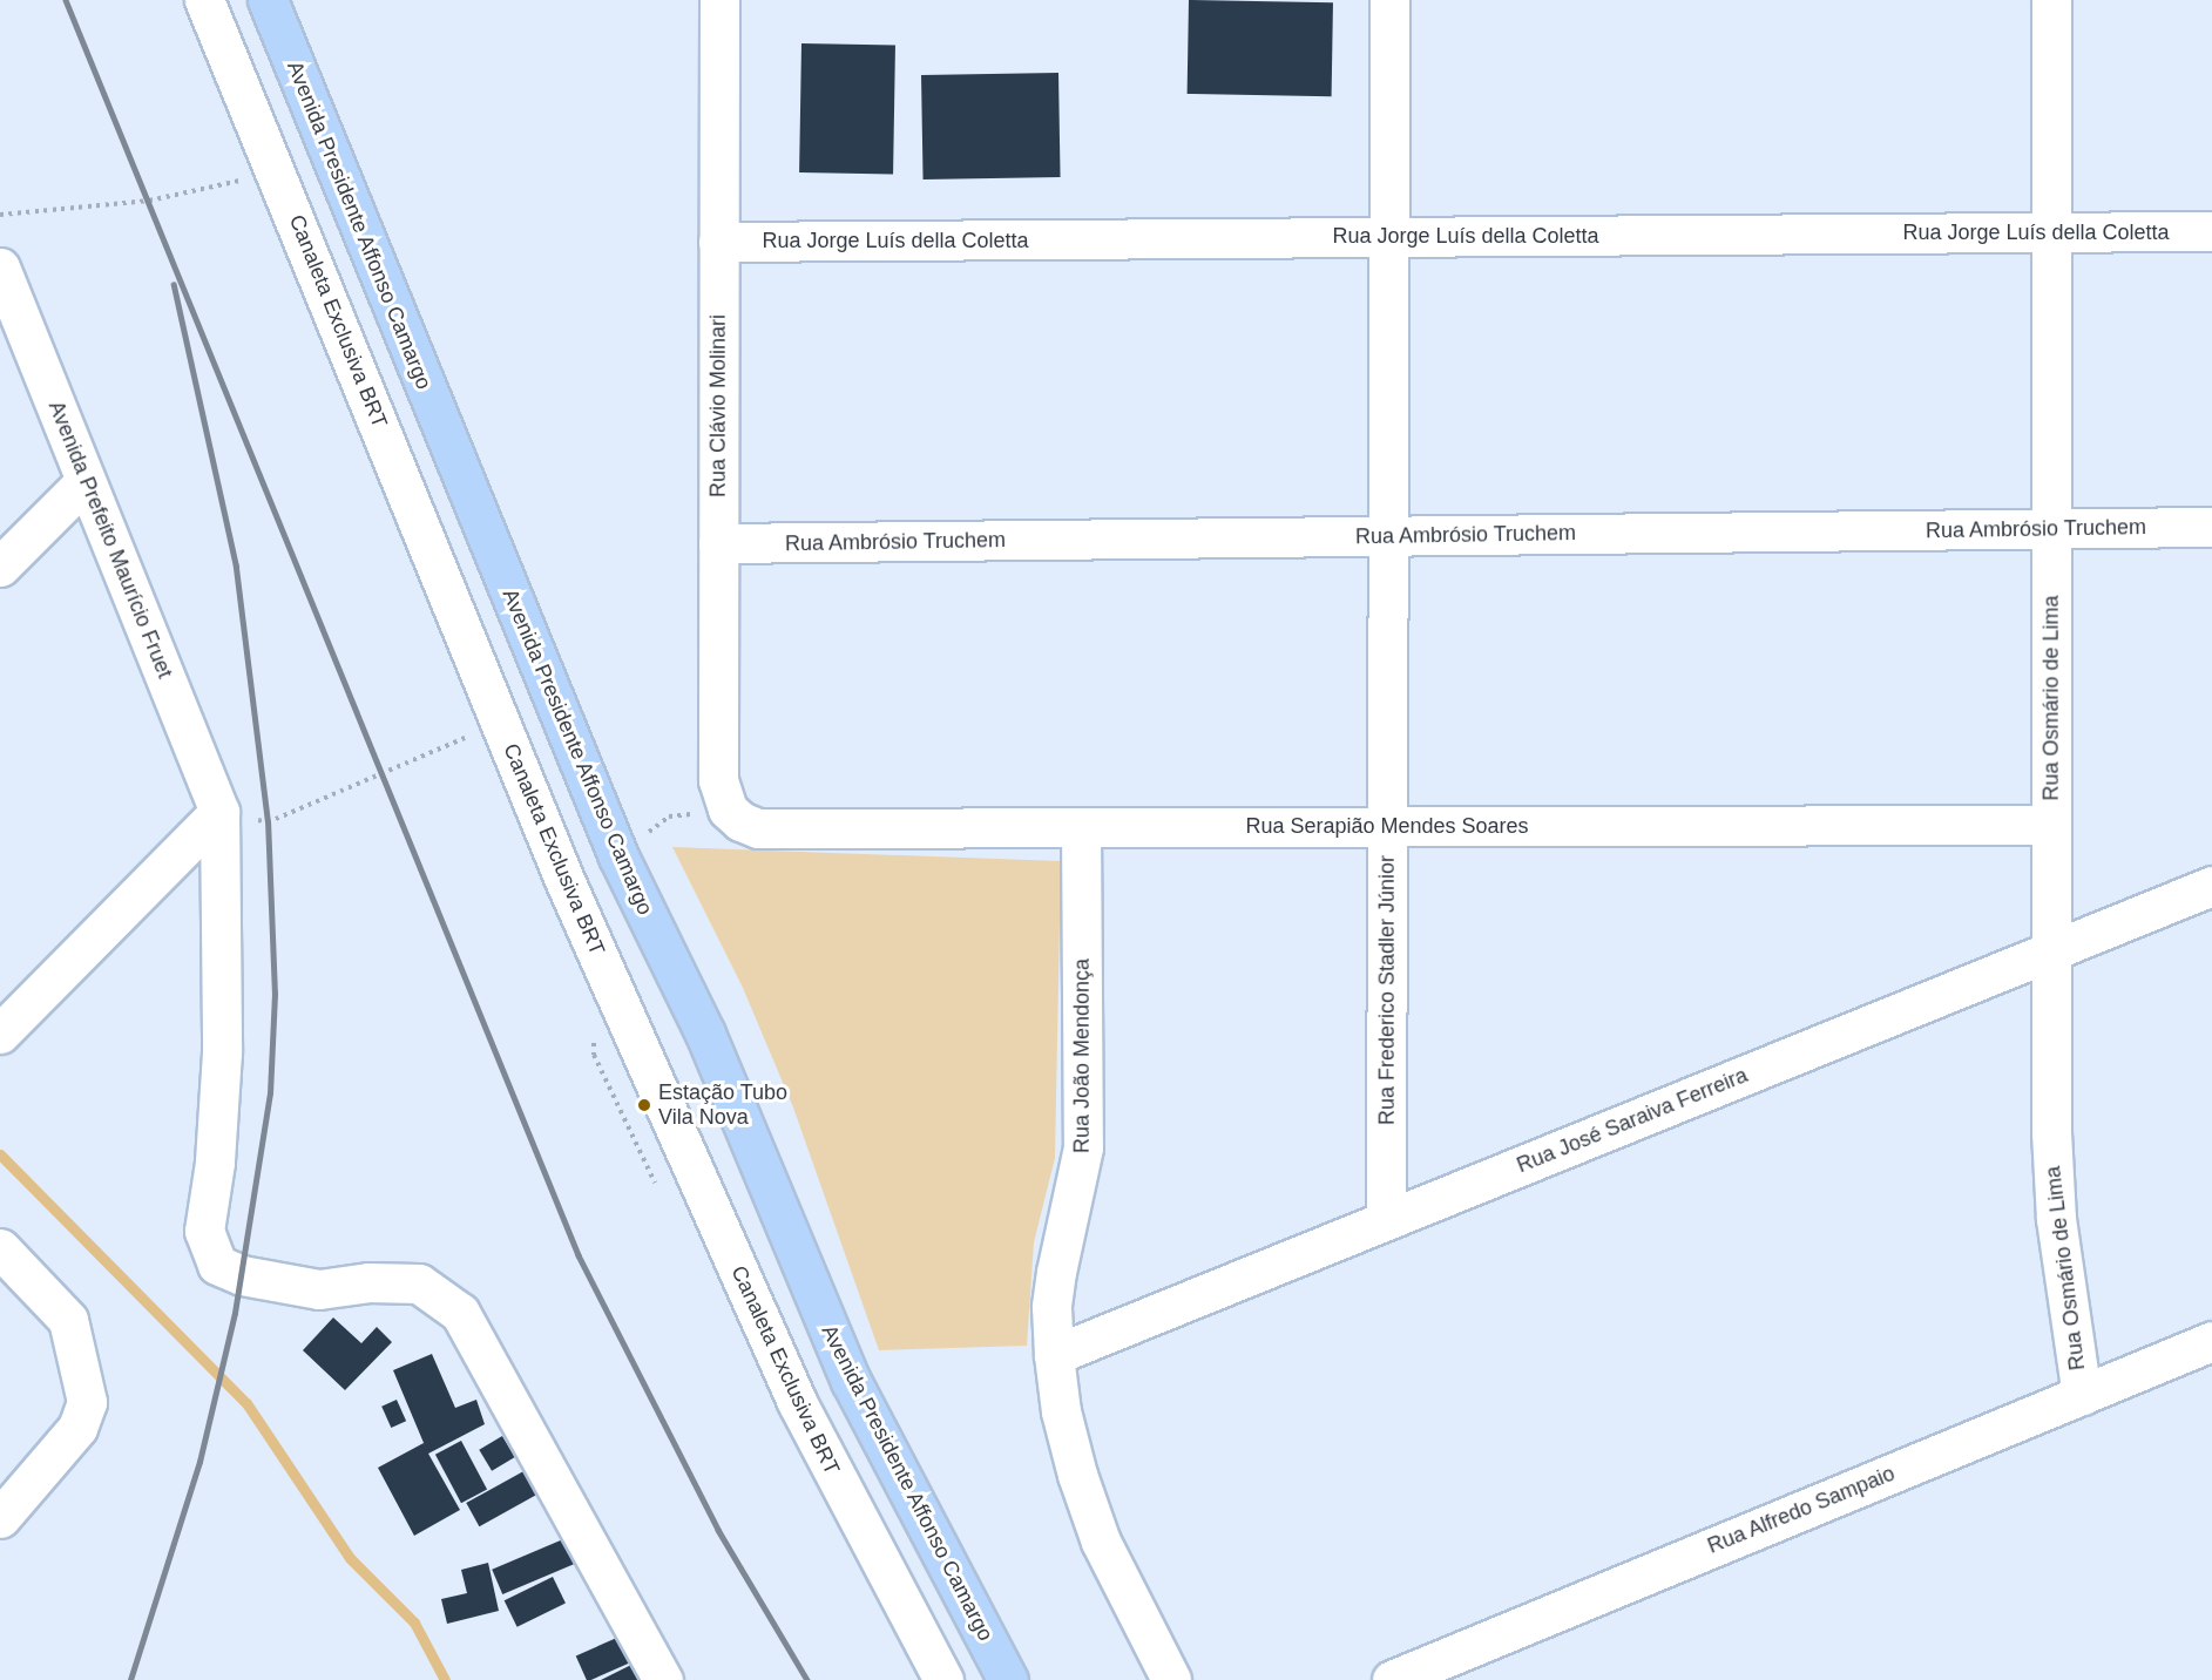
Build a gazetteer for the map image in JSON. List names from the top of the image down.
{
  "streets": {
    "main road": ["Avenida Presidente Affonso Camargo"],
    "street": [
      "Rua Jorge Luís della Coletta",
      "Canaleta Exclusiva BRT",
      "Rua Clávio Molinari",
      "Rua Ambrósio Truchem",
      "Avenida Prefeito Maurício Fruet",
      "Rua Osmário de Lima",
      "Rua Serapião Mendes Soares",
      "Rua Frederico Stadler Júnior",
      "Rua João Mendonça",
      "Rua José Saraiva Ferreira",
      "Rua Alfredo Sampaio"
    ]
  },
  "crossings": [
    ["Rua Jorge Luís della Coletta", "Rua Clávio Molinari"],
    ["Rua Jorge Luís della Coletta", "Rua Osmário de Lima"],
    ["Rua Jorge Luís della Coletta", "Rua Frederico Stadler Júnior"],
    ["Rua Clávio Molinari", "Rua Ambrósio Truchem"],
    ["Rua Clávio Molinari", "Rua Serapião Mendes Soares"],
    ["Rua Ambrósio Truchem", "Rua Osmário de Lima"],
    ["Rua Ambrósio Truchem", "Rua Frederico Stadler Júnior"],
    ["Rua Osmário de Lima", "Rua Serapião Mendes Soares"],
    ["Rua Osmário de Lima", "Rua José Saraiva Ferreira"],
    ["Rua Osmário de Lima", "Rua Alfredo Sampaio"],
    ["Rua Serapião Mendes Soares", "Rua Frederico Stadler Júnior"],
    ["Rua Serapião Mendes Soares", "Rua João Mendonça"],
    ["Rua Frederico Stadler Júnior", "Rua José Saraiva Ferreira"],
    ["Rua João Mendonça", "Rua José Saraiva Ferreira"]
  ],
  "places": ["Estação Tubo Vila Nova"]
}
